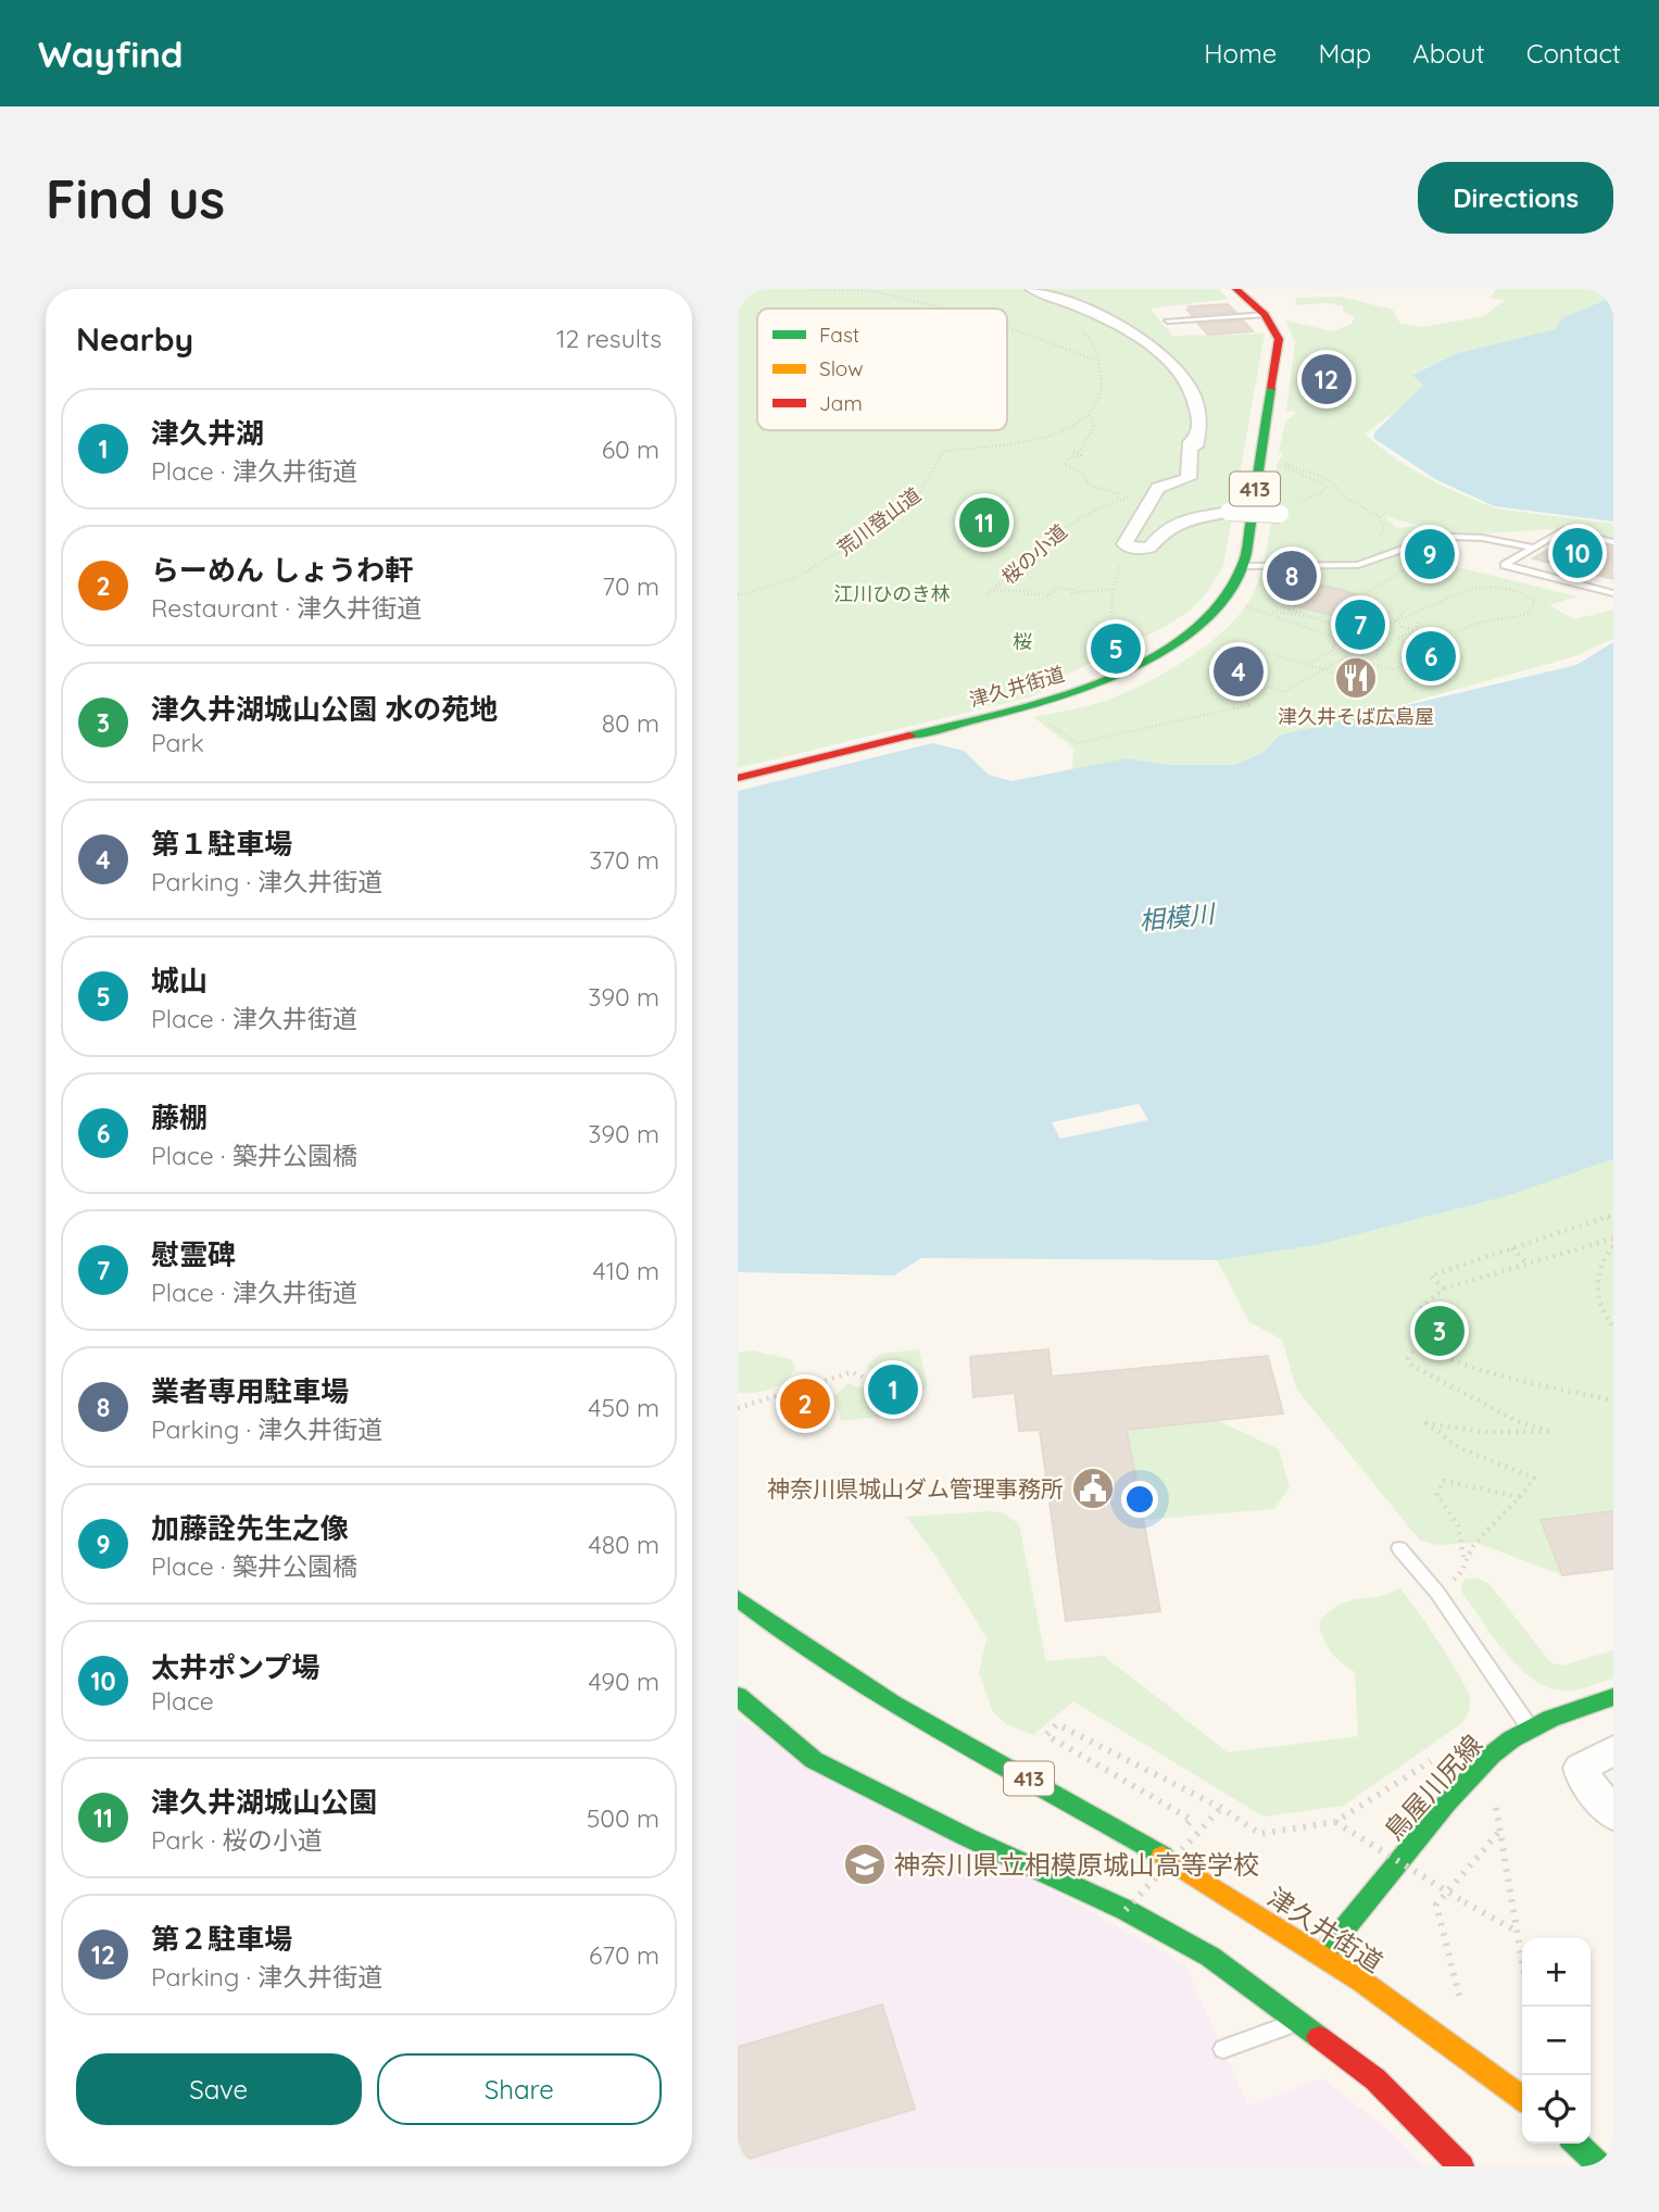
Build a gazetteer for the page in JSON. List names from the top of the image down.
{
  "streets": {
    "main road": ["413", "津久井街道", "鳥屋川尻線"],
    "path": ["荒川登山道", "桜の小道"]
  },
  "crossings": [
    ["荒川登山道", "桜の小道"],
    ["津久井街道", "鳥屋川尻線"]
  ],
  "water": ["相模川"],
  "parks": ["江川ひのき林", "桜"],
  "places": {
    "restaurant": ["津久井そば広島屋"],
    "public building": ["神奈川県城山ダム管理事務所"],
    "school or university": ["神奈川県立相模原城山高等学校"]
  },
  "legend": ["Fast", "Slow", "Jam"],
  "page": {
    "header": "Wayfind",
    "nav": [
      "Home",
      "Map",
      "About",
      "Contact"
    ],
    "buttons": [
      "Directions",
      ["Save", "Share"]
    ],
    "title": "Find us",
    "heading": ["Nearby", "12 results"],
    "pins": [
      "12",
      "11",
      "10",
      "9",
      "8",
      "7",
      "5",
      "6",
      "4",
      "3",
      "1",
      "2"
    ],
    "list": [
      {
        "mark": "1",
        "name": "津久井湖",
        "note": "Place · 津久井街道",
        "value": "60 m"
      },
      {
        "mark": "2",
        "name": "らーめん しょうわ軒",
        "note": "Restaurant · 津久井街道",
        "value": "70 m"
      },
      {
        "mark": "3",
        "name": "津久井湖城山公園 水の苑地",
        "note": "Park",
        "value": "80 m"
      },
      {
        "mark": "4",
        "name": "第１駐車場",
        "note": "Parking · 津久井街道",
        "value": "370 m"
      },
      {
        "mark": "5",
        "name": "城山",
        "note": "Place · 津久井街道",
        "value": "390 m"
      },
      {
        "mark": "6",
        "name": "藤棚",
        "note": "Place · 築井公園橋",
        "value": "390 m"
      },
      {
        "mark": "7",
        "name": "慰霊碑",
        "note": "Place · 津久井街道",
        "value": "410 m"
      },
      {
        "mark": "8",
        "name": "業者専用駐車場",
        "note": "Parking · 津久井街道",
        "value": "450 m"
      },
      {
        "mark": "9",
        "name": "加藤詮先生之像",
        "note": "Place · 築井公園橋",
        "value": "480 m"
      },
      {
        "mark": "10",
        "name": "太井ポンプ場",
        "note": "Place",
        "value": "490 m"
      },
      {
        "mark": "11",
        "name": "津久井湖城山公園",
        "note": "Park · 桜の小道",
        "value": "500 m"
      },
      {
        "mark": "12",
        "name": "第２駐車場",
        "note": "Parking · 津久井街道",
        "value": "670 m"
      }
    ],
    "map_buttons": ["+", "−"]
  }
}
